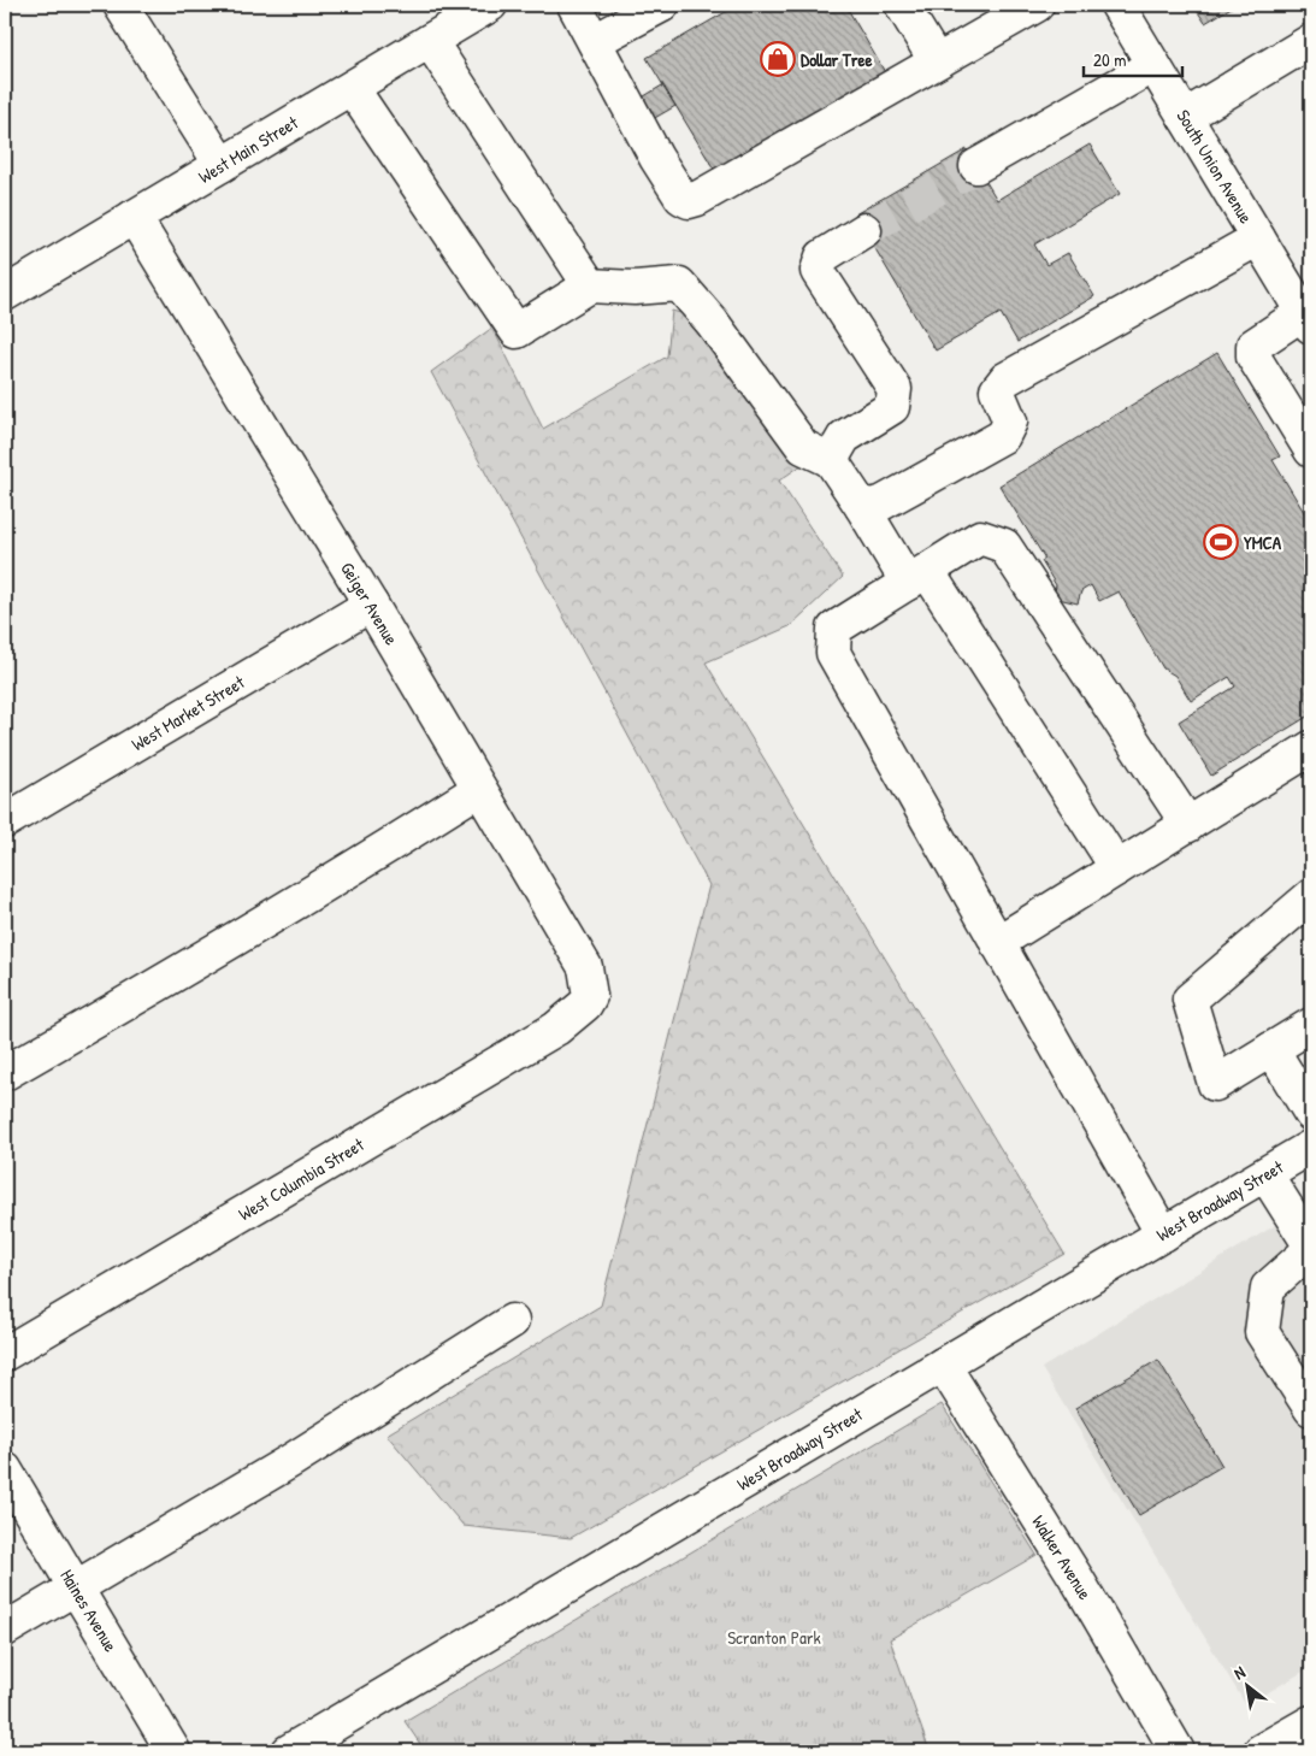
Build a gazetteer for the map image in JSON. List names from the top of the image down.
{
  "streets": {
    "street": [
      "West Main Street",
      "South Union Avenue",
      "Geiger Avenue",
      "West Market Street",
      "West Columbia Street",
      "West Broadway Street",
      "Walker Avenue",
      "Haines Avenue"
    ]
  },
  "crossings": [
    ["West Main Street", "Geiger Avenue"],
    ["Geiger Avenue", "West Market Street"],
    ["Geiger Avenue", "West Columbia Street"],
    ["West Broadway Street", "Walker Avenue"]
  ],
  "parks": ["Scranton Park"],
  "places": {
    "shop": ["Dollar Tree"],
    "sports": ["YMCA"]
  },
  "scale_bar": "20 m",
  "north": "top left"
}
